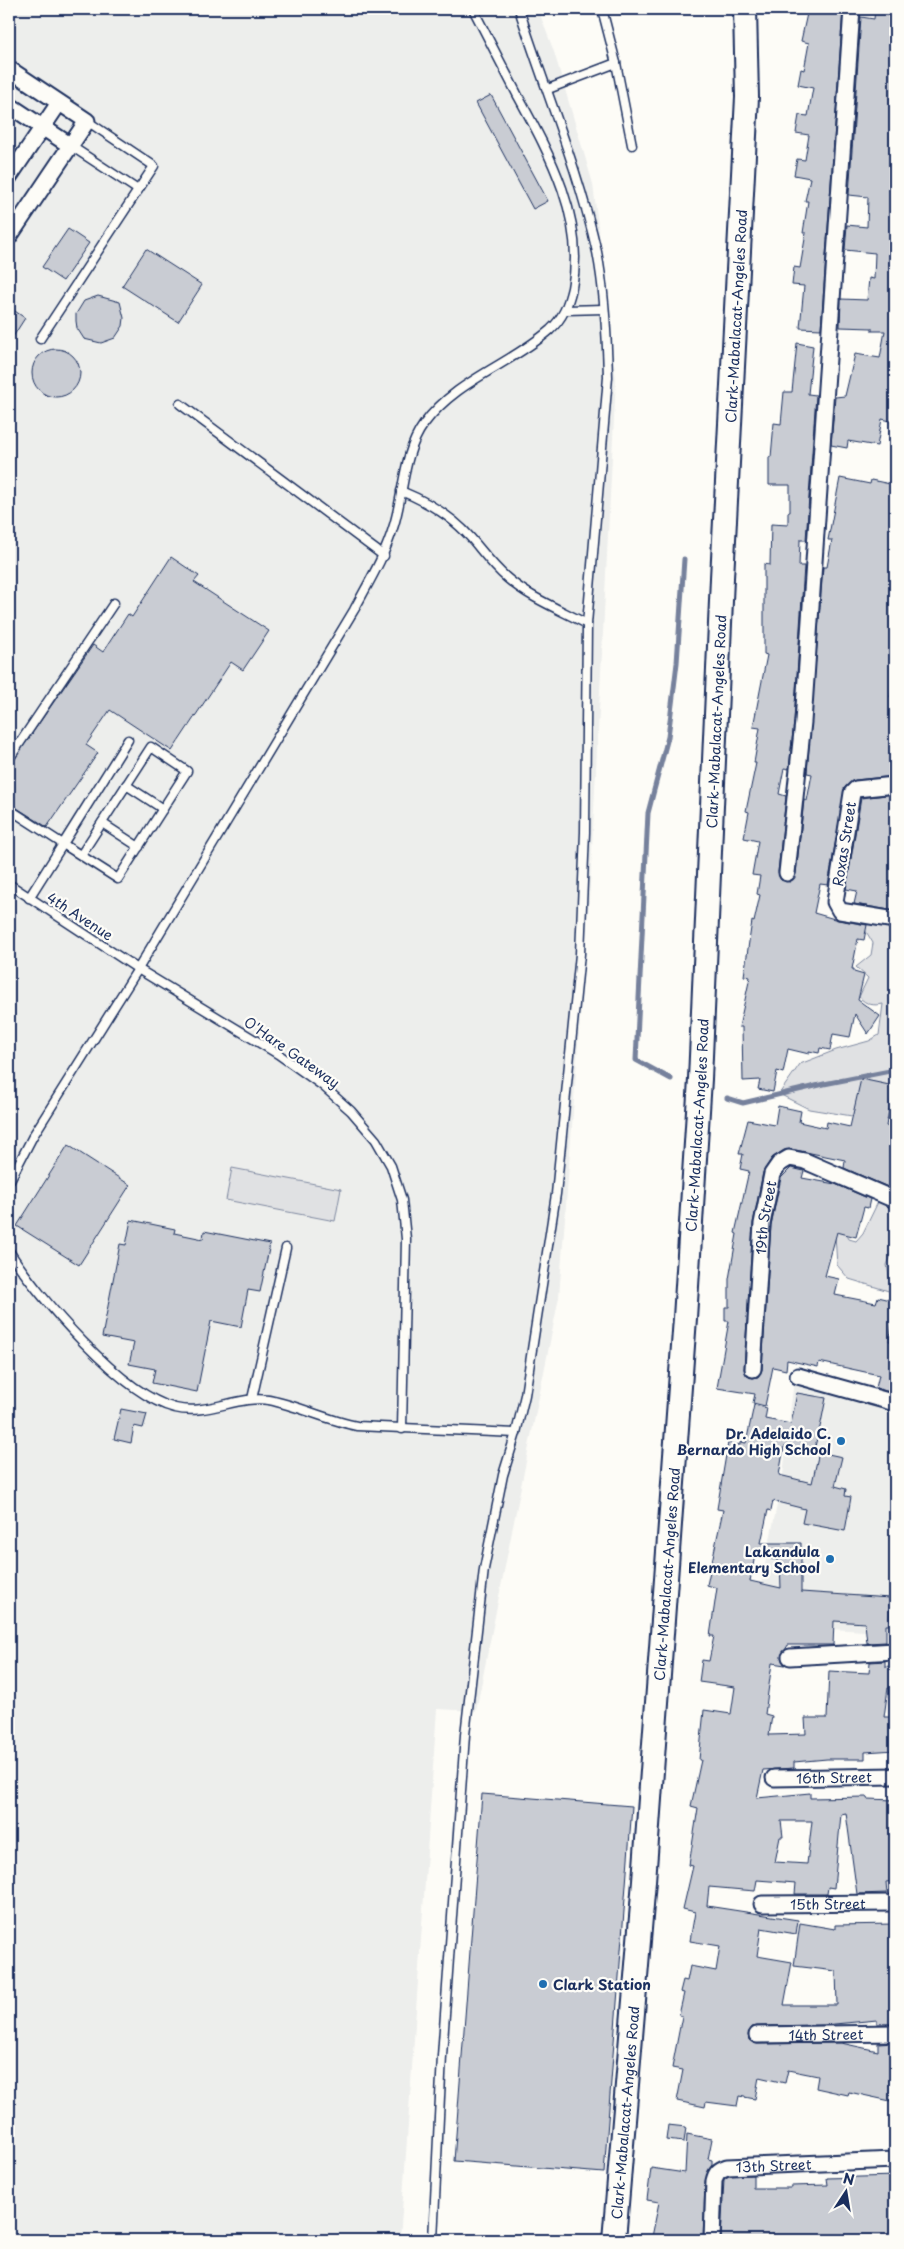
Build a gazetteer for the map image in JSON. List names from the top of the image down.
{
  "streets": {
    "main road": ["Clark-Mabalacat-Angeles Road"],
    "street": [
      "Roxas Street",
      "19th Street",
      "16th Street",
      "15th Street",
      "14th Street",
      "13th Street"
    ],
    "lane": ["4th Avenue", "O'Hare Gateway"]
  },
  "crossings": [
    ["4th Avenue", "O'Hare Gateway"]
  ],
  "places": ["Dr. Adelaido C. Bernardo High School", "Lakandula Elementary School", "Clark Station"],
  "north": "top"
}
